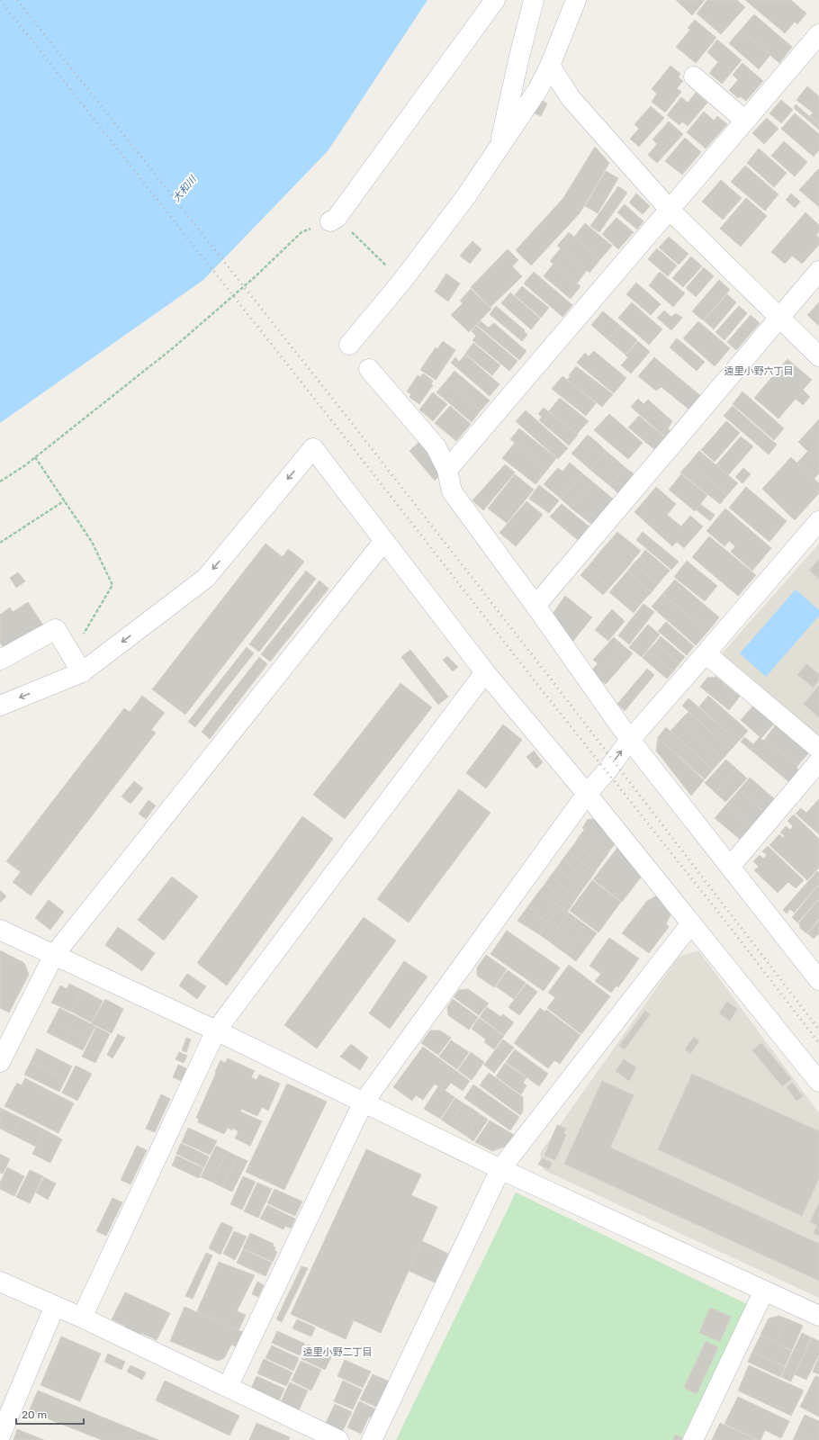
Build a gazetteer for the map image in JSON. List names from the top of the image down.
{
  "districts": ["遠里小野六丁目", "遠里小野二丁目"],
  "water": ["大和川"],
  "scale_bar": "20 m"
}
